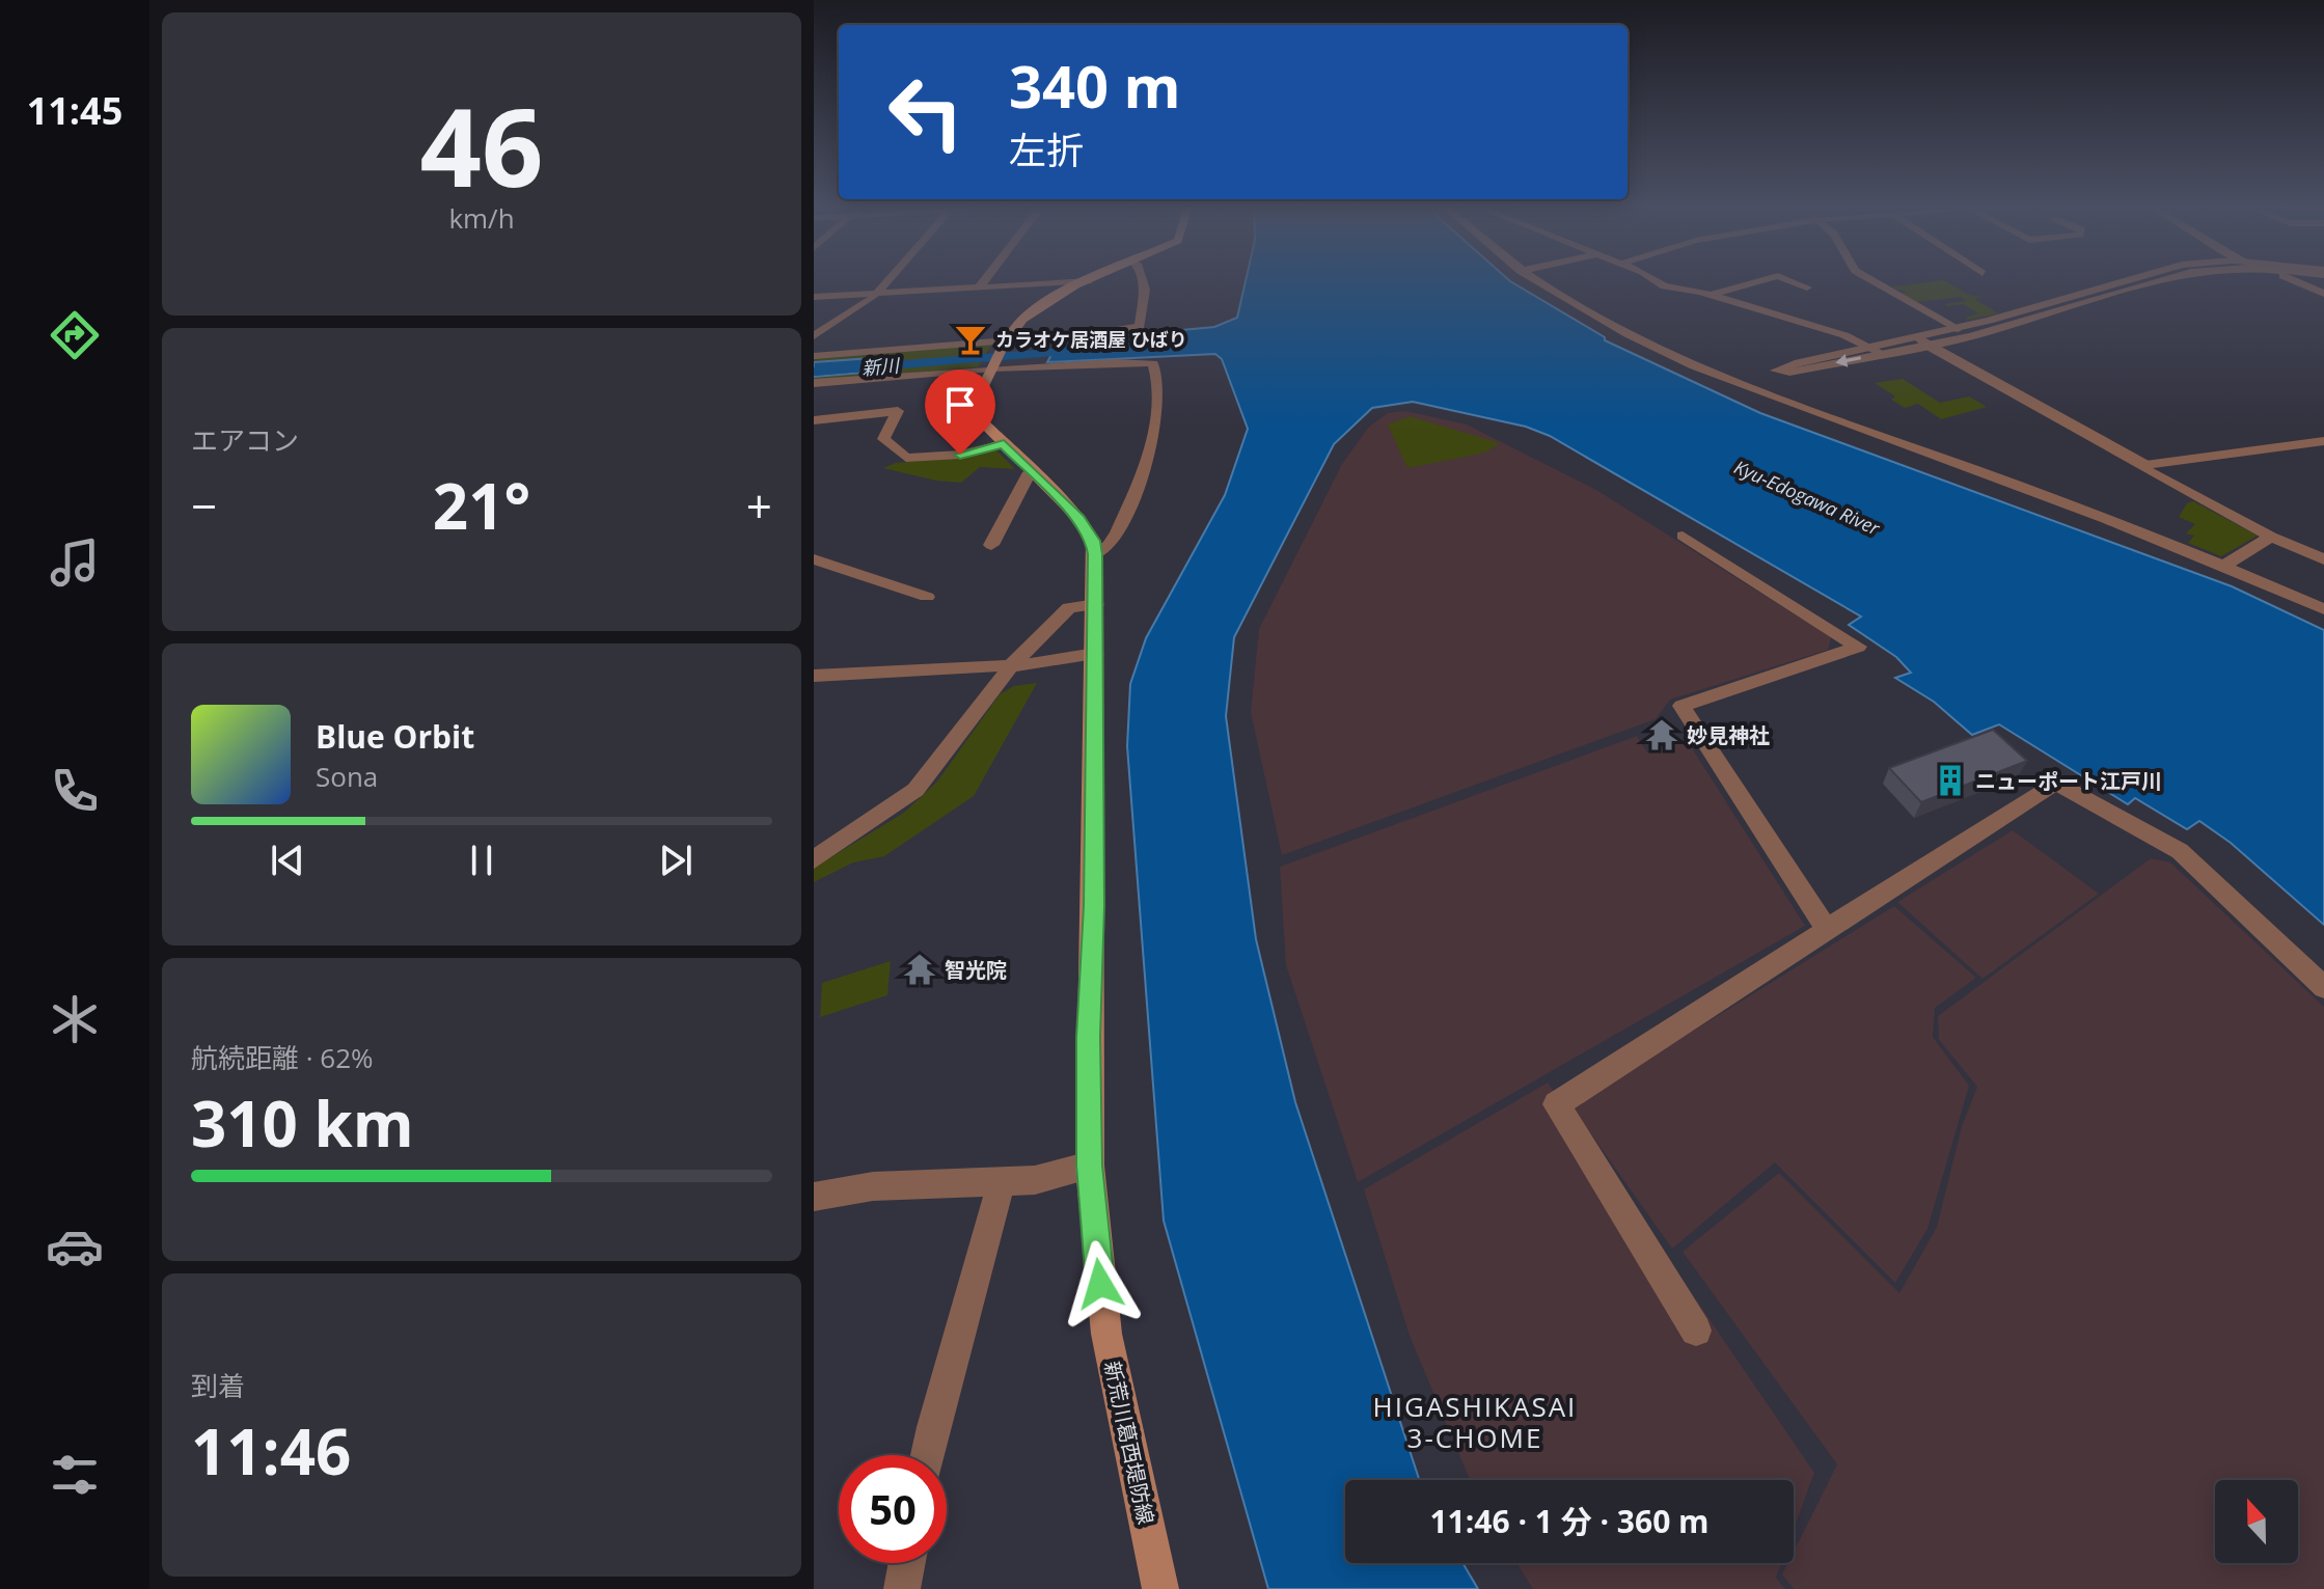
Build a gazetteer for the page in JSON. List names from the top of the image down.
{
  "streets": {
    "main road": ["新荒川葛西堤防線"]
  },
  "districts": ["HIGASHIKASAI 3-CHOME"],
  "water": ["新川", "Kyu-Edogawa River"],
  "places": {
    "bar": ["カラオケ居酒屋 ひばり"],
    "temple": ["妙見神社", "智光院"],
    "building": ["ニューポート江戸川"]
  },
  "north": "top",
  "page": {
    "tabs": "11:45",
    "tile": [
      ["46", "km/h"],
      "エアコン",
      ["航続距離 · 62%", "310 km"],
      ["到着", "11:46"]
    ],
    "turn": ["340 m", "左折"],
    "heat": ["−", "21°", "+"],
    "song": ["Blue Orbit", "Sona"],
    "limit": "50",
    "trip": "11:46 · 1 分 · 360 m"
  }
}
